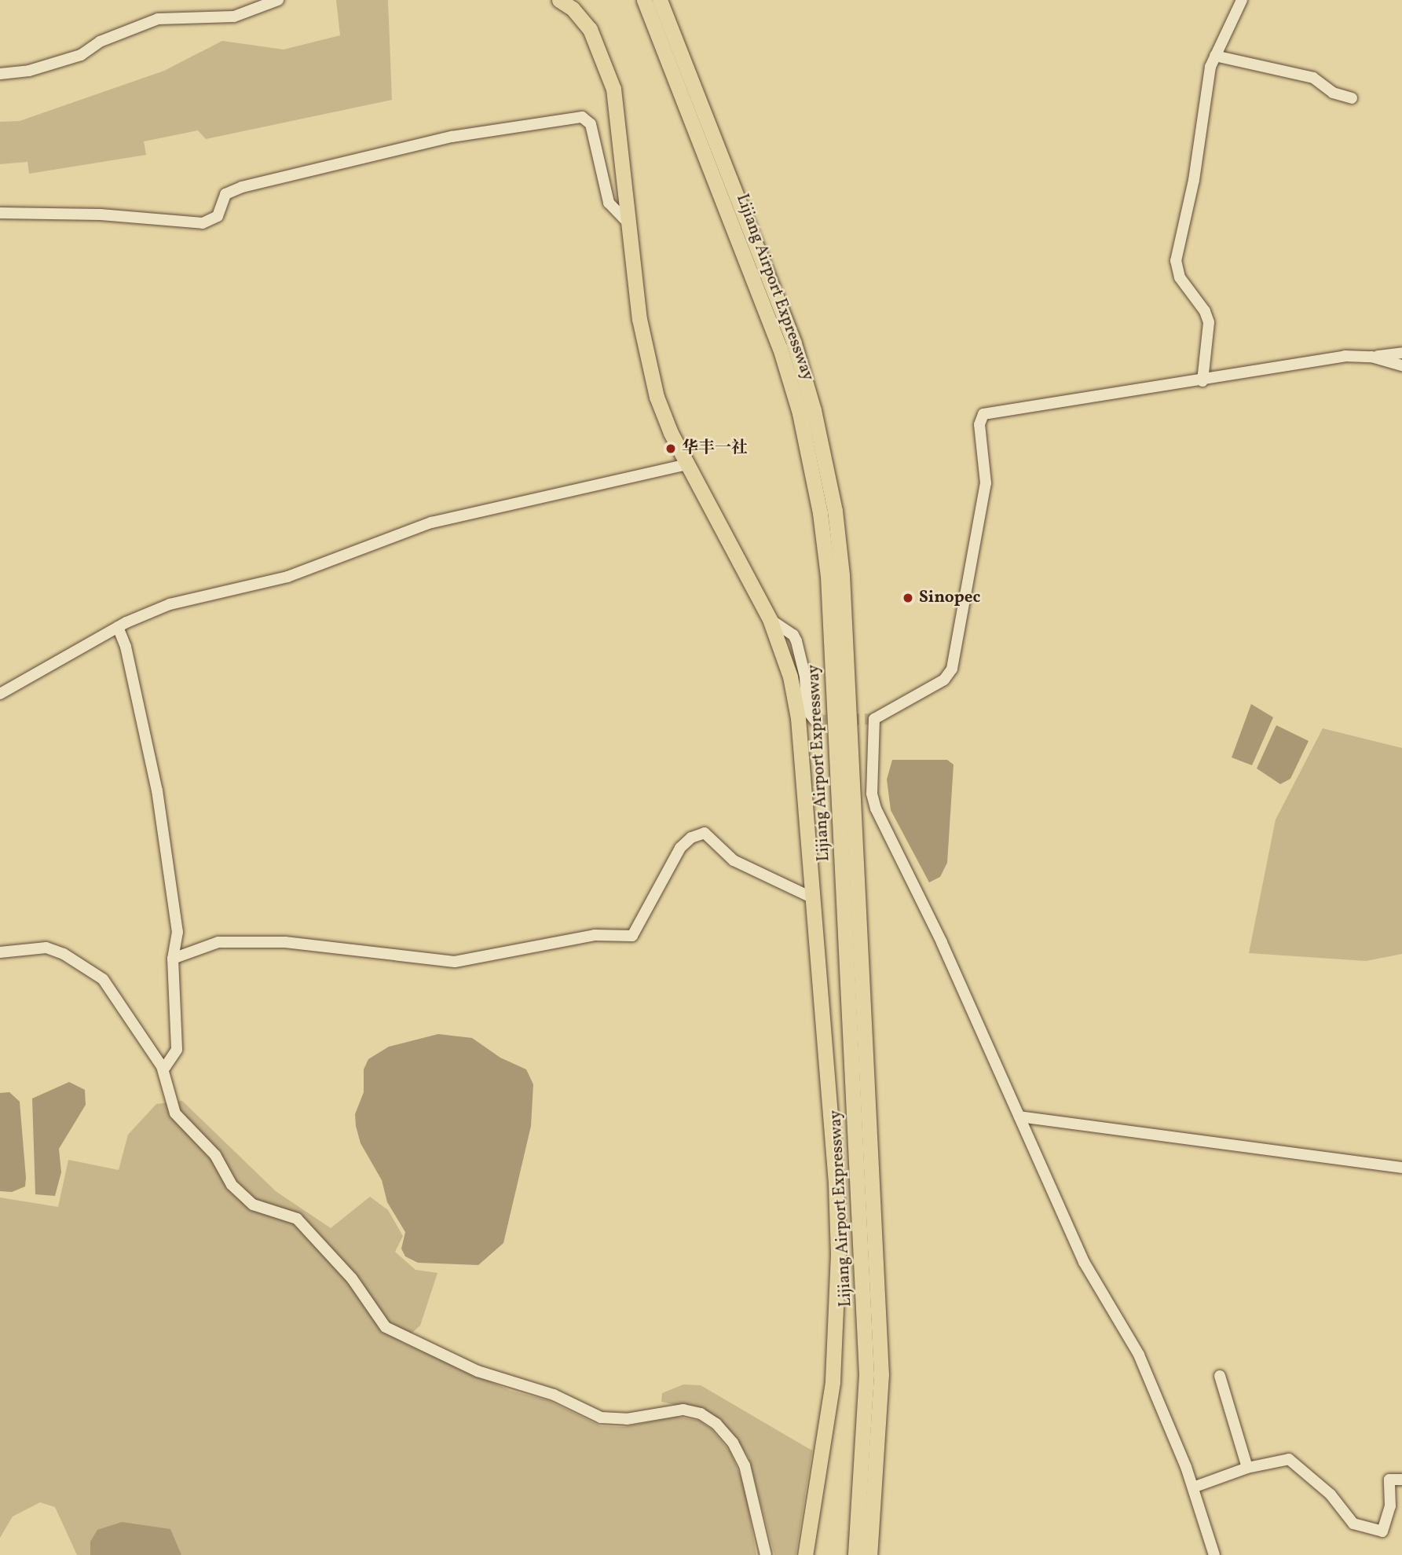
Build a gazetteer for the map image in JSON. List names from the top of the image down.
{
  "streets": {
    "highway": ["Lijiang Airport Expressway"]
  },
  "places": ["华丰一社", "Sinopec"]
}
